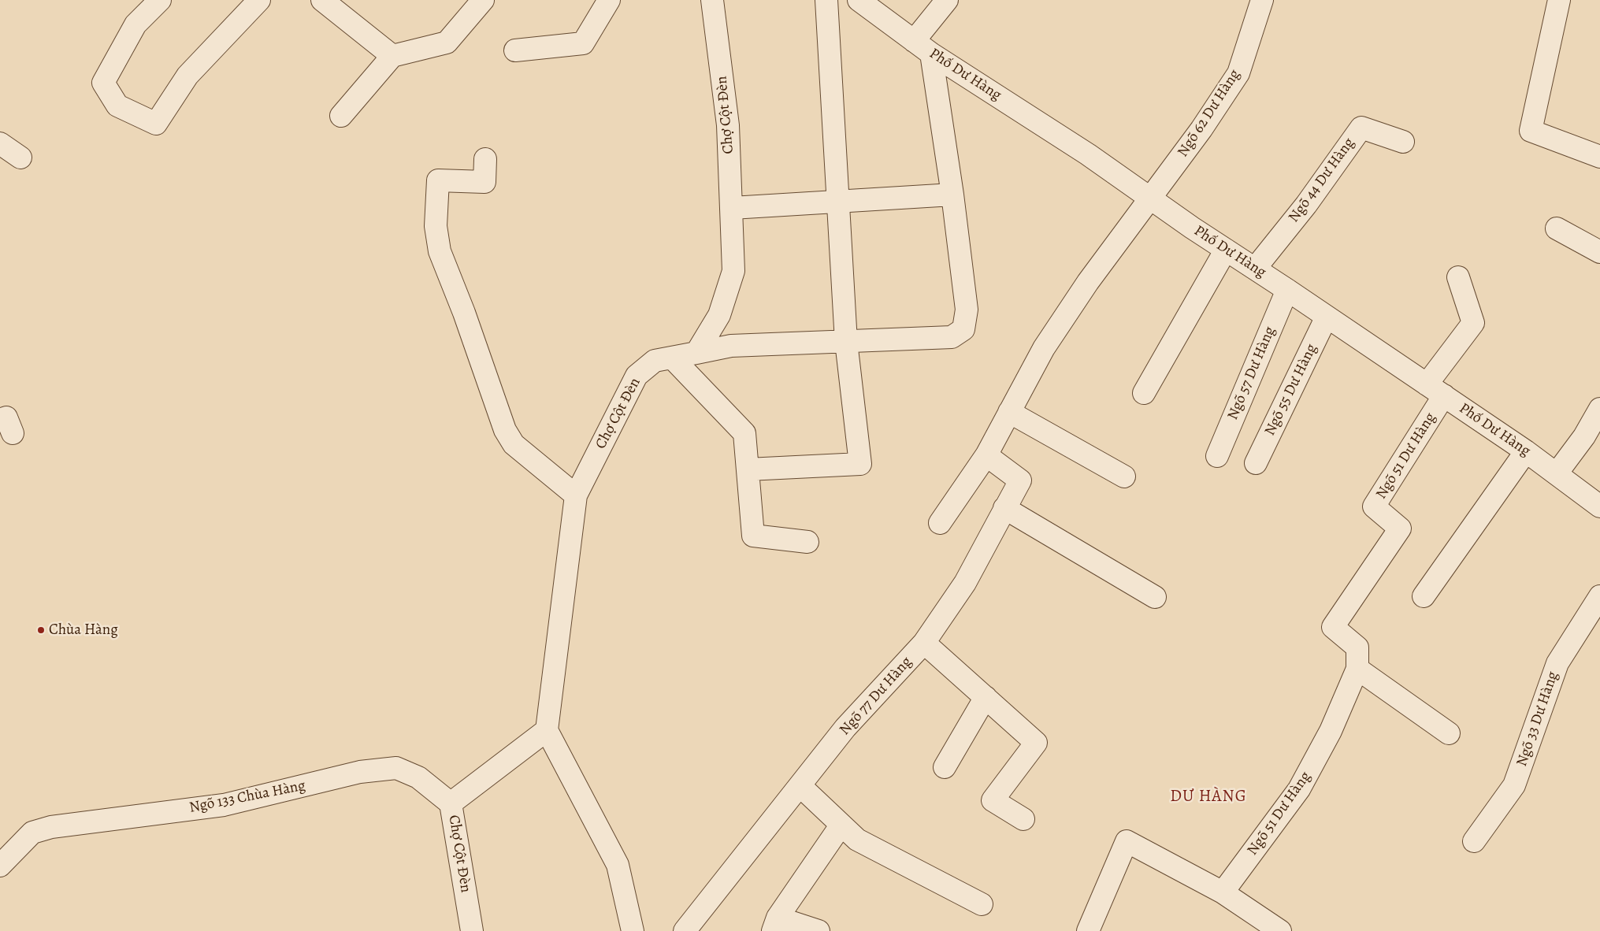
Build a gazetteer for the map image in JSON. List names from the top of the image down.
{
  "streets": {
    "street": [
      "Phố Dư Hàng",
      "Ngõ 62 Dư Hàng",
      "Chợ Cột Đèn",
      "Ngõ 44 Dư Hàng",
      "Ngõ 57 Dư Hàng",
      "Ngõ 55 Dư Hàng",
      "Ngõ 51 Dư Hàng",
      "Ngõ 77 Dư Hàng",
      "Ngõ 33 Dư Hàng",
      "Ngõ 133 Chùa Hàng"
    ]
  },
  "crossings": [
    ["Phố Dư Hàng", "Ngõ 62 Dư Hàng"],
    ["Phố Dư Hàng", "Ngõ 44 Dư Hàng"],
    ["Phố Dư Hàng", "Ngõ 57 Dư Hàng"],
    ["Phố Dư Hàng", "Ngõ 55 Dư Hàng"],
    ["Phố Dư Hàng", "Ngõ 51 Dư Hàng"],
    ["Ngõ 62 Dư Hàng", "Ngõ 77 Dư Hàng"],
    ["Chợ Cột Đèn", "Ngõ 133 Chùa Hàng"]
  ],
  "districts": ["DƯ HÀNG"],
  "places": ["Chùa Hàng"]
}
